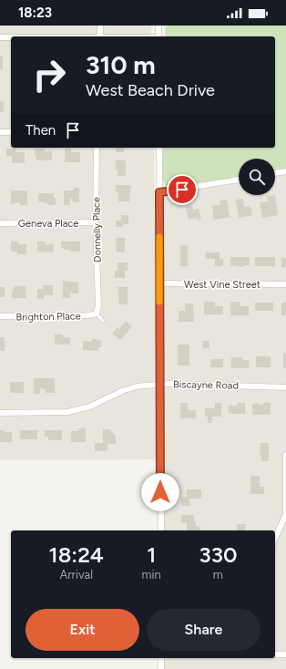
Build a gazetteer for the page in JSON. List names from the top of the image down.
{
  "streets": {
    "street": [
      "Geneva Place",
      "Donnelly Place",
      "West Vine Street",
      "Brighton Place",
      "Biscayne Road"
    ]
  },
  "crossings": [
    ["Geneva Place", "Donnelly Place"],
    ["Donnelly Place", "Brighton Place"]
  ],
  "page": {
    "status": "18:23",
    "turn": ["310 m", "West Beach Drive"],
    "then": "Then",
    "eta": [
      "18:24",
      "Arrival",
      "1",
      "min",
      "330",
      "m"
    ],
    "buttons": ["Exit", "Share"]
  }
}
